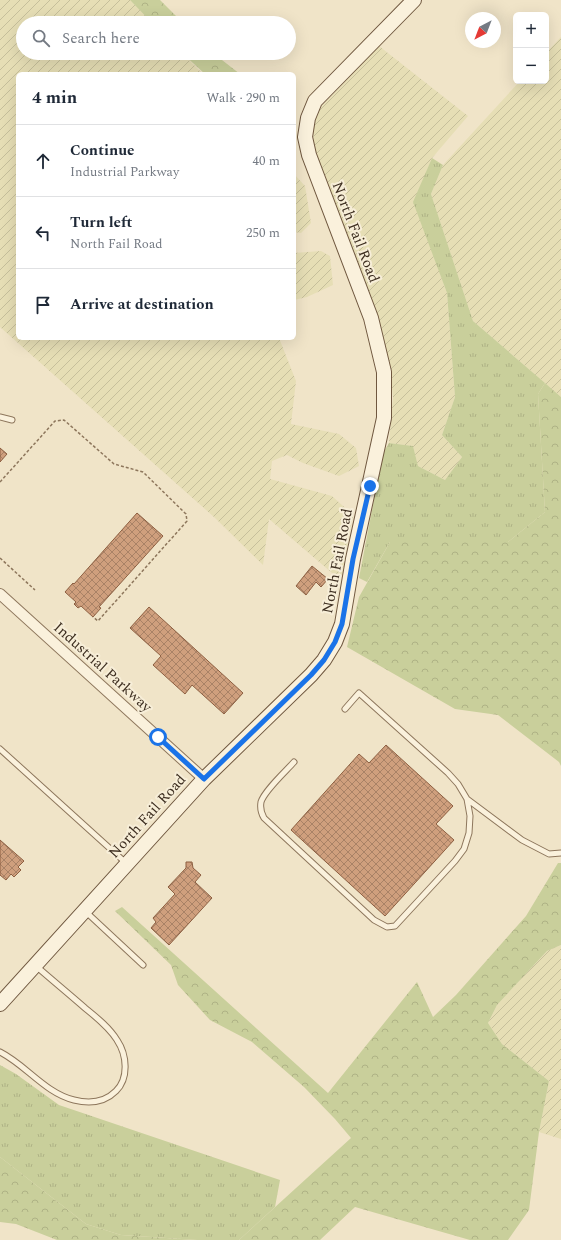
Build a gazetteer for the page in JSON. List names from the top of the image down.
{
  "streets": {
    "street": ["North Fail Road", "Industrial Parkway"]
  },
  "crossings": [
    ["North Fail Road", "Industrial Parkway"]
  ],
  "north": "bottom left",
  "page": {
    "map_buttons": ["+", "−"],
    "search": "Search here",
    "heading": ["4 min", "Walk · 290 m"],
    "list": [
      ["Continue", "Industrial Parkway", "40 m"],
      ["Turn left", "North Fail Road", "250 m"],
      "Arrive at destination"
    ]
  }
}
